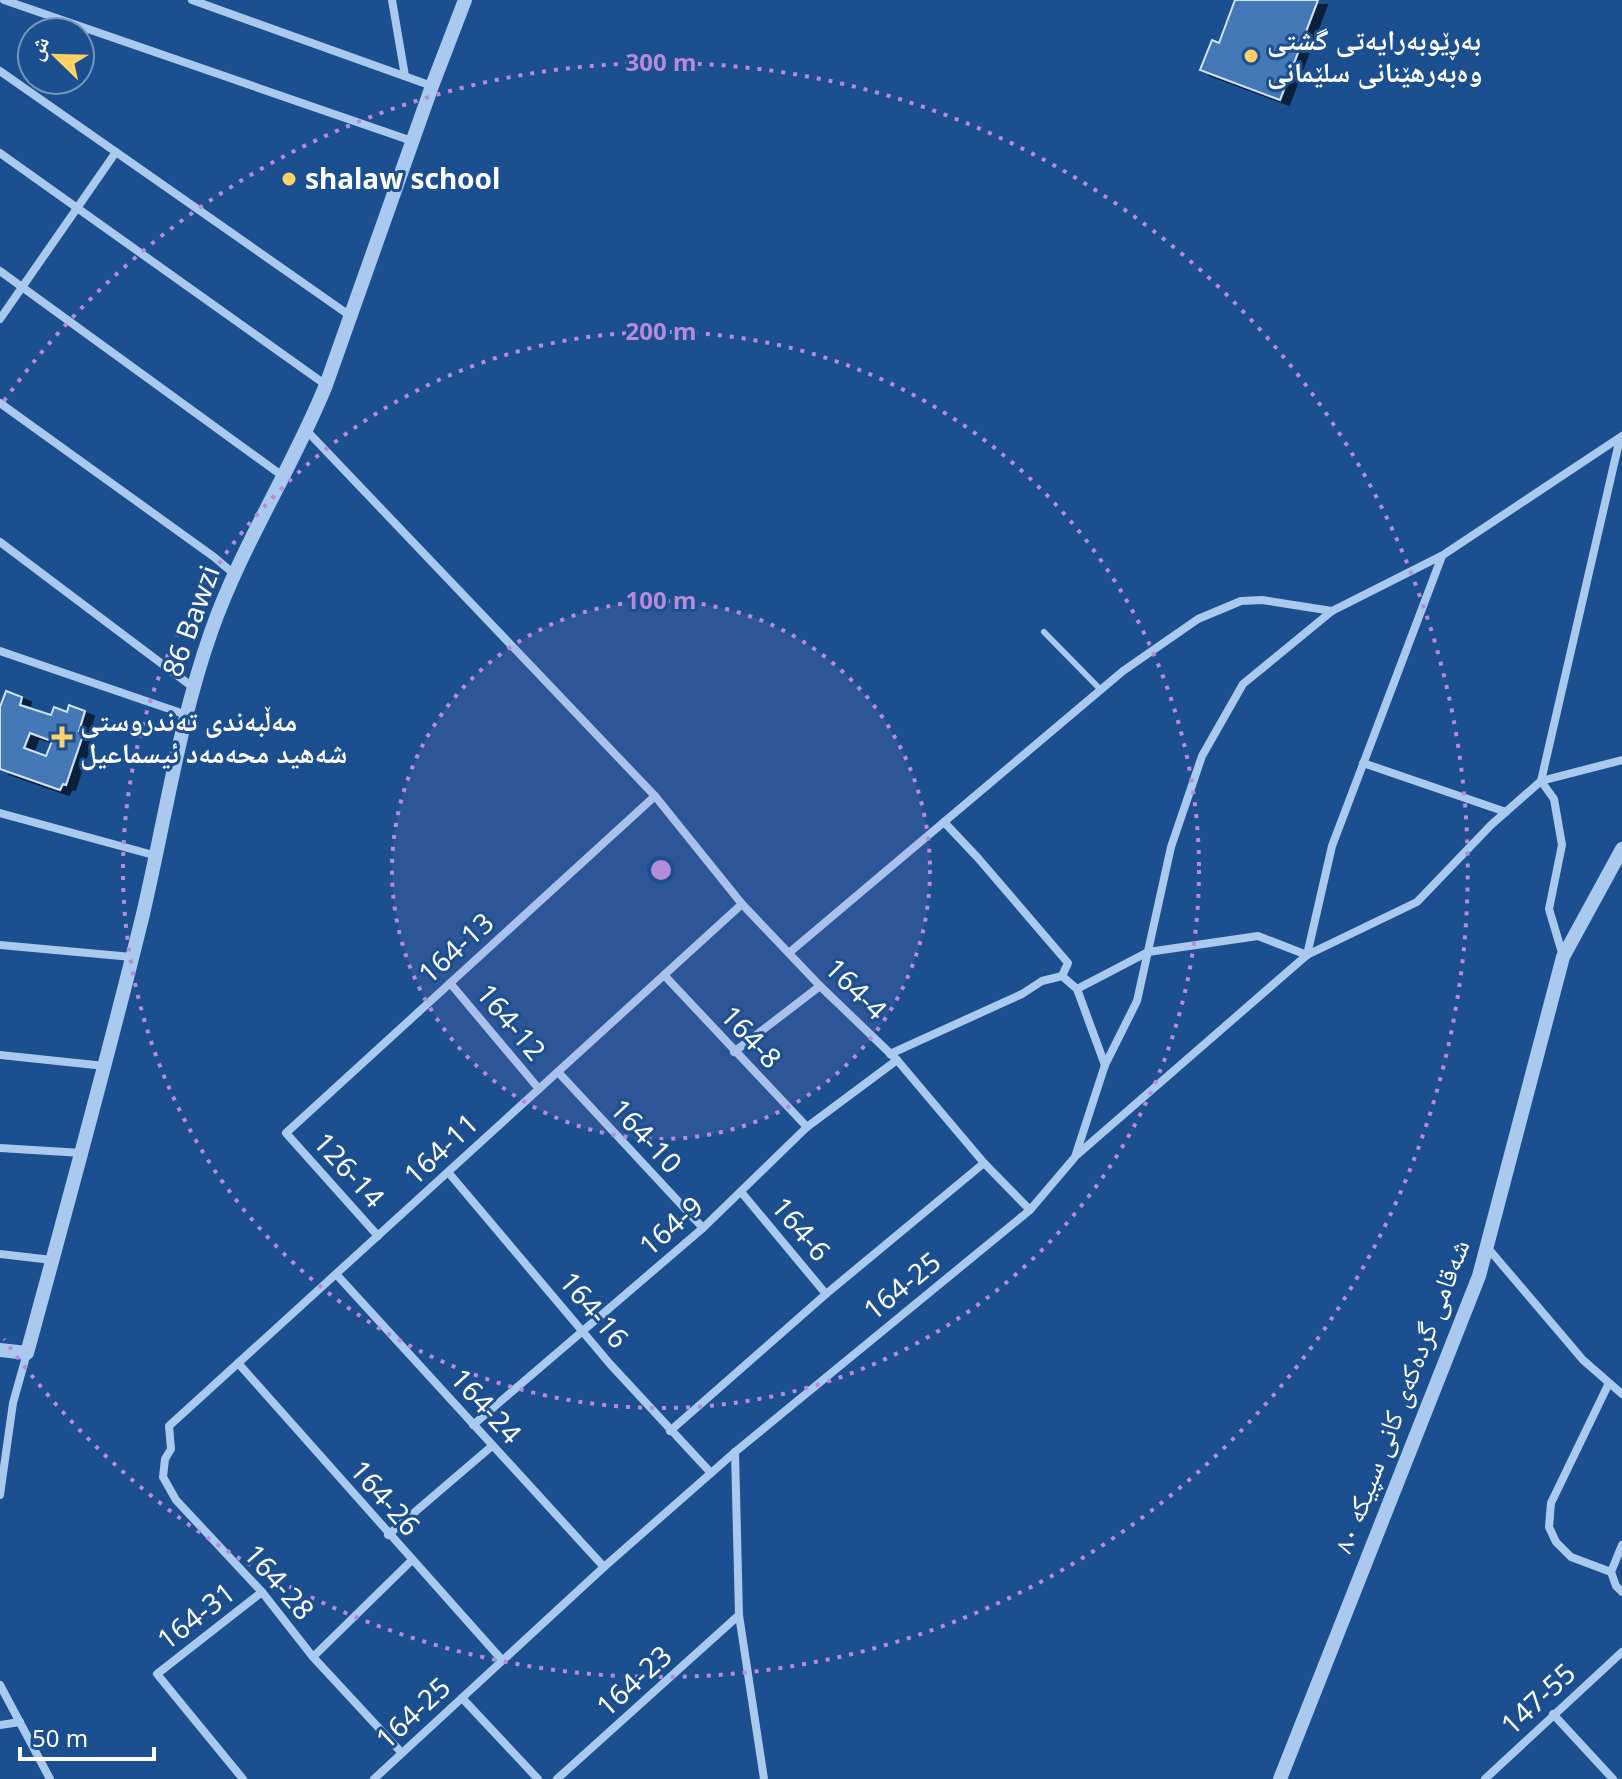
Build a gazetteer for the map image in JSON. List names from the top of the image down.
{
  "streets": {
    "street": [
      "86 Bawzi",
      "164-13",
      "164-4",
      "164-12",
      "164-8",
      "164-10",
      "164-11",
      "126-14",
      "164-9",
      "164-6",
      "164-25",
      "164-16",
      "شەقامی گردەکەی کانی سپیکە ٨٠",
      "164-24",
      "164-26",
      "164-28",
      "164-31",
      "164-23",
      "147-55"
    ]
  },
  "crossings": [
    ["86 Bawzi", "164-4"],
    ["164-13", "164-4"],
    ["164-13", "164-12"],
    ["164-13", "126-14"],
    ["164-4", "164-11"],
    ["164-4", "164-9"],
    ["164-4", "164-25"],
    ["164-12", "164-11"],
    ["164-8", "164-11"],
    ["164-8", "164-9"],
    ["164-10", "164-11"],
    ["164-10", "164-9"],
    ["164-11", "126-14"],
    ["164-11", "164-16"],
    ["164-11", "164-24"],
    ["164-11", "164-26"],
    ["164-11", "164-28"],
    ["164-9", "164-6"],
    ["164-9", "164-16"],
    ["164-9", "164-24"],
    ["164-25", "164-16"],
    ["164-25", "164-24"],
    ["164-25", "164-26"],
    ["164-25", "164-28"],
    ["164-28", "164-31"]
  ],
  "places": {
    "other": ["بەڕێوبەرایەتی گشتی وەبەرهێنانی سلێمانی", "shalaw school"],
    "health": ["مەڵبەندی تەندروستی شەهید محەمەد ئیسماعیل"]
  },
  "scale_bar": "50 m",
  "north": "top left",
  "rings": ["300 m", "200 m", "100 m"]
}
